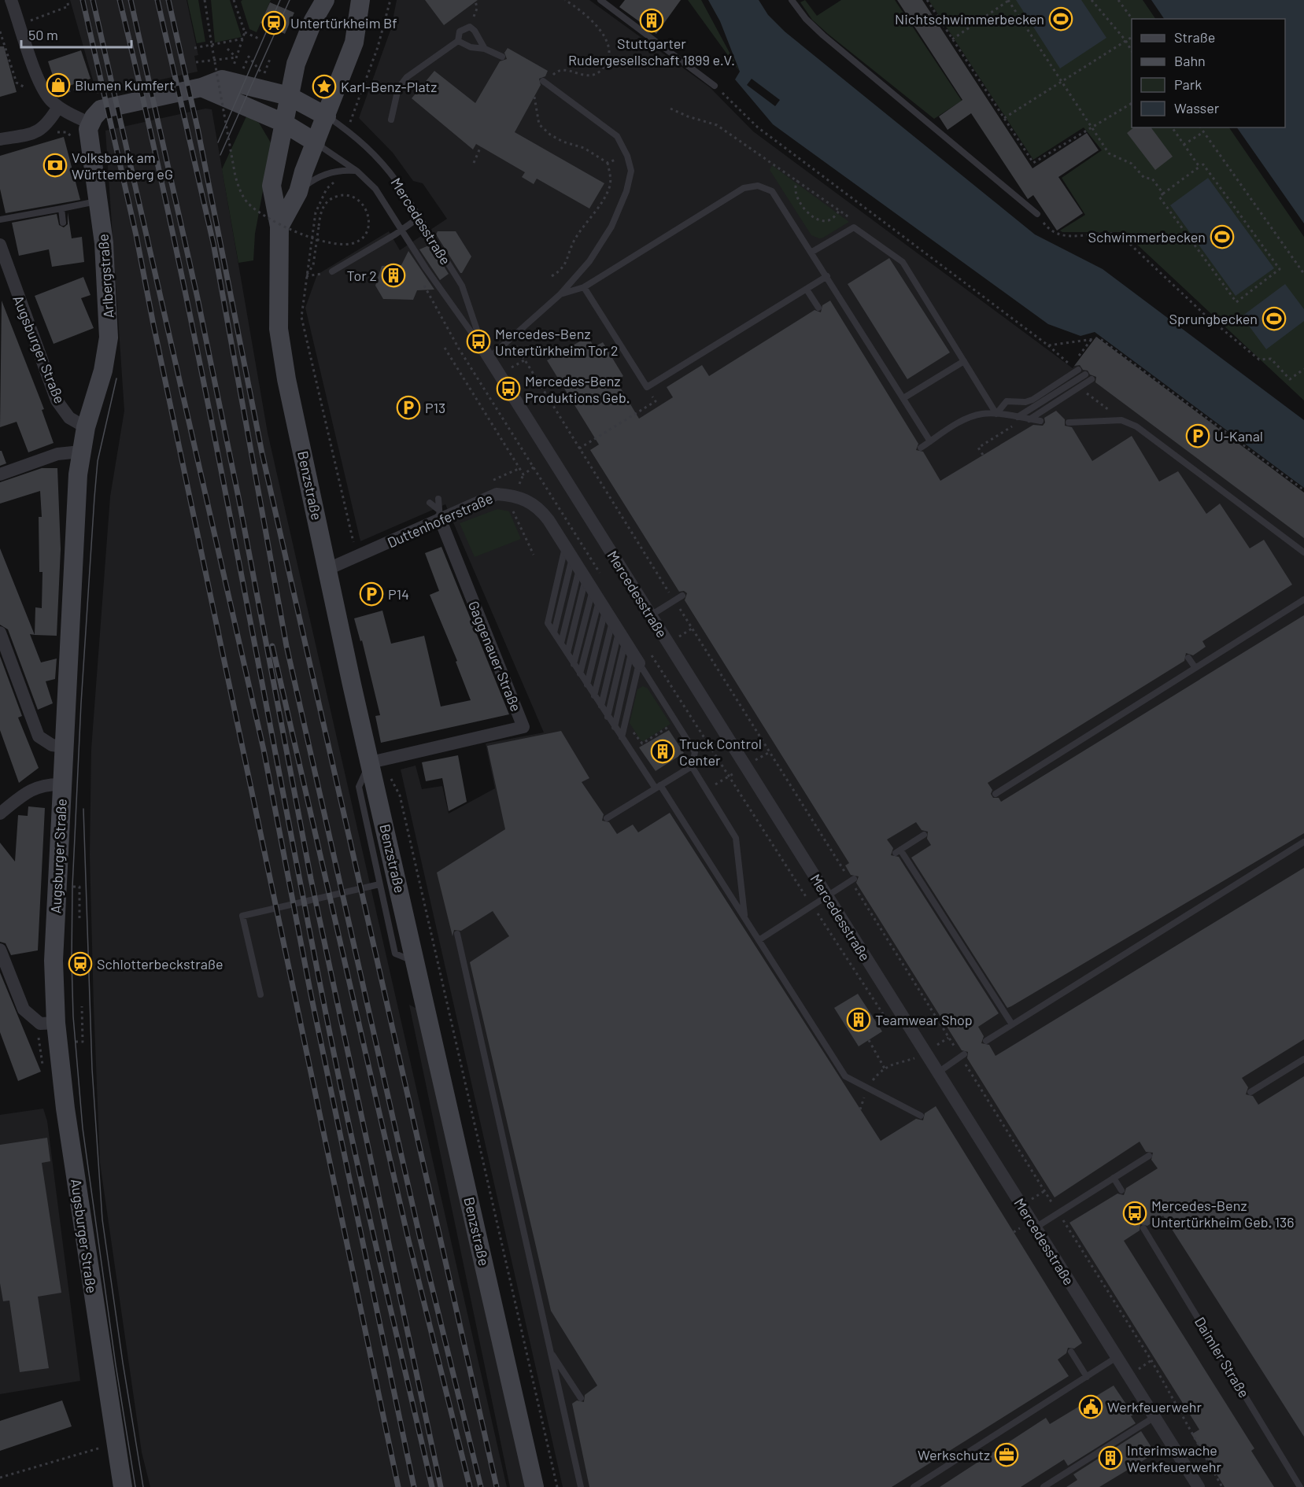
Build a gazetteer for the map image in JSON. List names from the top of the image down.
{
  "streets": {
    "main road": ["Arlbergstraße", "Augsburger Straße", "Benzstraße"],
    "street": ["Mercedesstraße", "Duttenhoferstraße", "Gaggenauer Straße"],
    "lane": ["Daimler Straße"]
  },
  "crossings": [
    ["Mercedesstraße", "Benzstraße"],
    ["Arlbergstraße", "Augsburger Straße"],
    ["Benzstraße", "Duttenhoferstraße"],
    ["Benzstraße", "Gaggenauer Straße"],
    ["Duttenhoferstraße", "Gaggenauer Straße"]
  ],
  "places": {
    "sports": ["Nichtschwimmerbecken", "Schwimmerbecken", "Sprungbecken"],
    "building": [
      "Stuttgarter Rudergesellschaft 1899 e.V.",
      "Tor 2",
      "Truck Control Center",
      "Teamwear Shop",
      "Interimswache Werkfeuerwehr"
    ],
    "station": ["Untertürkheim Bf", "Schlotterbeckstraße"],
    "shop": ["Blumen Kumfert"],
    "place": ["Karl-Benz-Platz"],
    "bank": ["Volksbank am Württemberg eG"],
    "bus stop": ["Mercedes-Benz Untertürkheim Tor 2", "Mercedes-Benz Produktions Geb.", "Mercedes-Benz Untertürkheim Geb. 136"],
    "parking": ["P13", "U-Kanal", "P14"],
    "public building": ["Werkfeuerwehr"],
    "office": ["Werkschutz"]
  },
  "legend": [
    "Straße",
    "Bahn",
    "Park",
    "Wasser"
  ],
  "scale_bar": "50 m"
}
